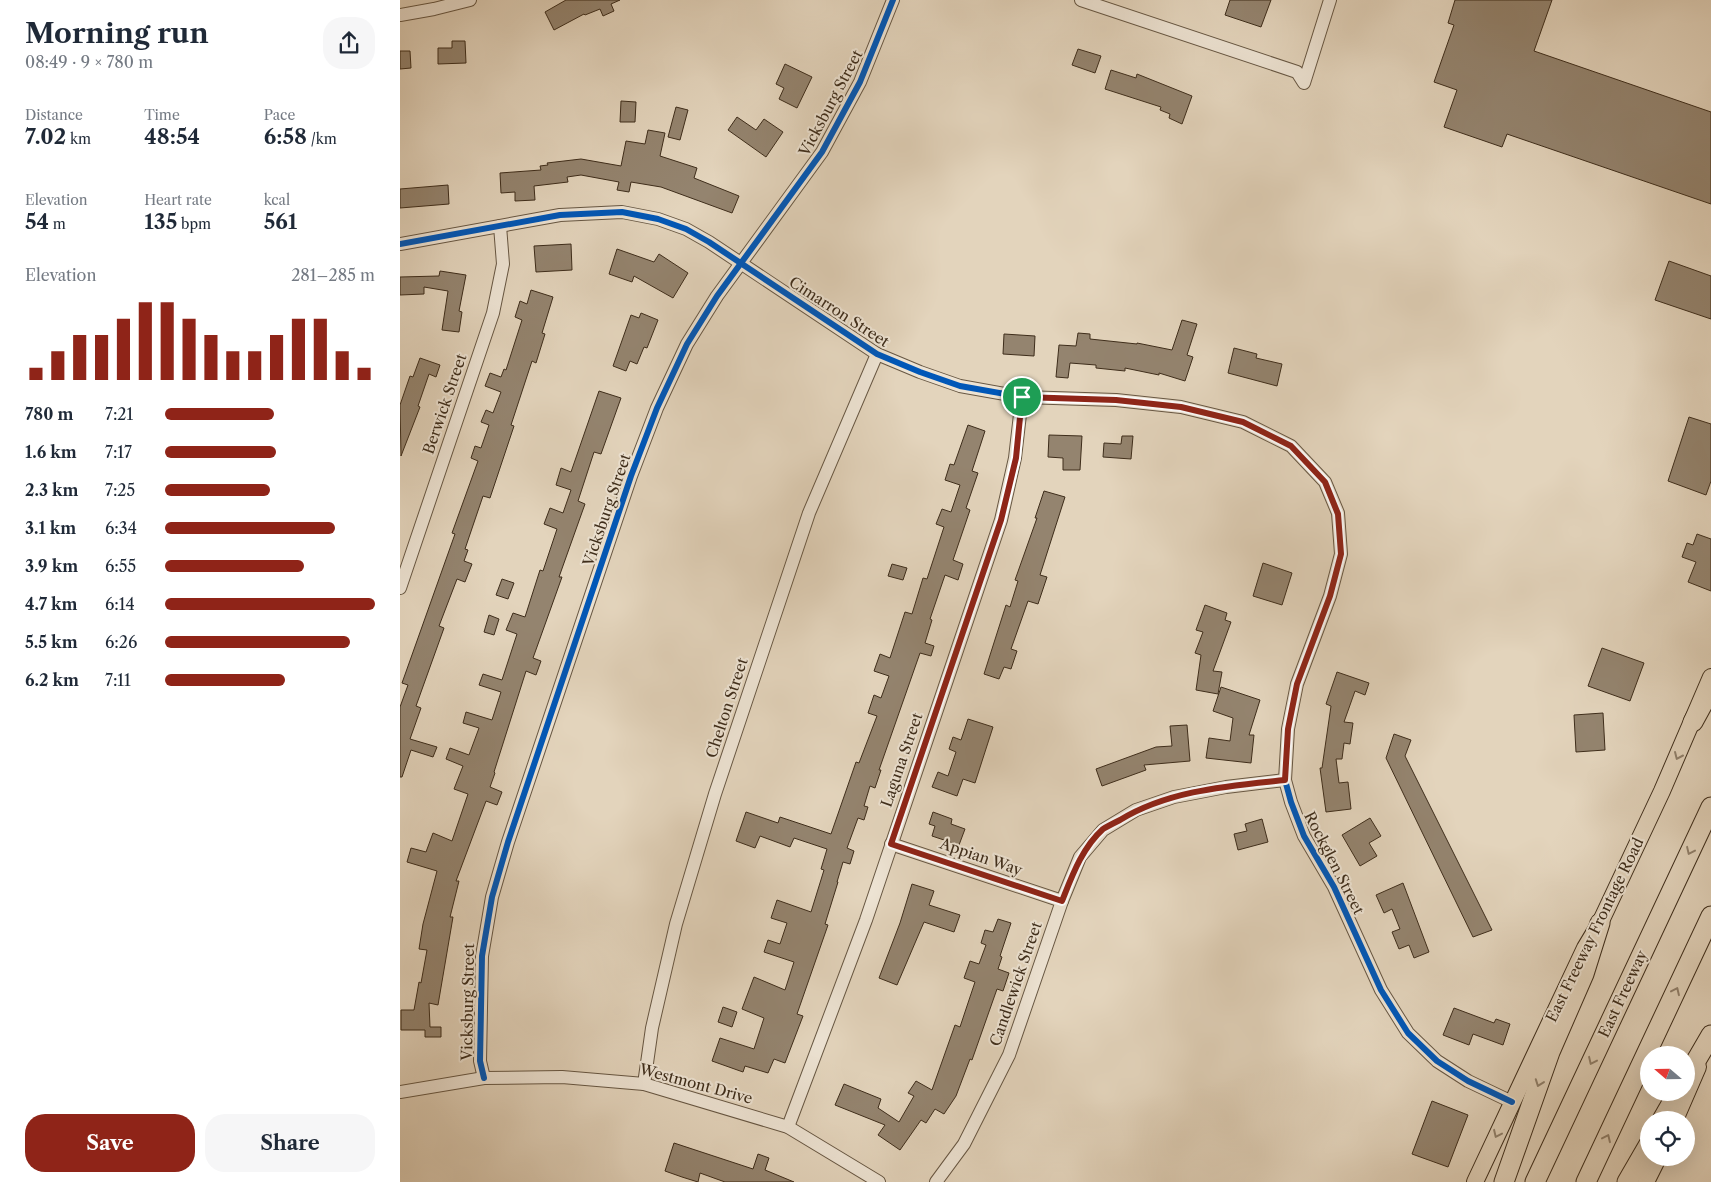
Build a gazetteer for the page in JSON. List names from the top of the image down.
{
  "streets": {
    "highway": ["East Freeway"],
    "main road": ["East Freeway Frontage Road"],
    "street": [
      "Vicksburg Street",
      "Cimarron Street",
      "Berwick Street",
      "Chelton Street",
      "Laguna Street",
      "Appian Way",
      "Rockglen Street",
      "Candlewick Street",
      "Westmont Drive"
    ]
  },
  "crossings": [
    ["Vicksburg Street", "Cimarron Street"],
    ["Vicksburg Street", "Westmont Drive"],
    ["Cimarron Street", "Berwick Street"],
    ["Cimarron Street", "Chelton Street"],
    ["Cimarron Street", "Laguna Street"],
    ["Cimarron Street", "Rockglen Street"],
    ["Chelton Street", "Westmont Drive"],
    ["Laguna Street", "Appian Way"],
    ["Laguna Street", "Westmont Drive"],
    ["Appian Way", "Candlewick Street"],
    ["Rockglen Street", "East Freeway Frontage Road"],
    ["Rockglen Street", "Candlewick Street"]
  ],
  "one_way": ["East Freeway Frontage Road"],
  "north": "left",
  "page": {
    "heading": ["Morning run", "08:49 · 9 × 780 m"],
    "stats": [
      ["Distance", "7.02 km"],
      ["Time", "48:54"],
      ["Pace", "6:58 /km"],
      ["Elevation", "54 m"],
      ["Heart rate", "135 bpm"],
      ["kcal", "561"]
    ],
    "chart": ["Elevation", "281–285 m"],
    "list": [
      {
        "name": "780 m",
        "note": "7:21"
      },
      {
        "name": "1.6 km",
        "note": "7:17"
      },
      {
        "name": "2.3 km",
        "note": "7:25"
      },
      {
        "name": "3.1 km",
        "note": "6:34"
      },
      {
        "name": "3.9 km",
        "note": "6:55"
      },
      {
        "name": "4.7 km",
        "note": "6:14"
      },
      {
        "name": "5.5 km",
        "note": "6:26"
      },
      {
        "name": "6.2 km",
        "note": "7:11"
      }
    ],
    "buttons": ["Save", "Share"]
  }
}
